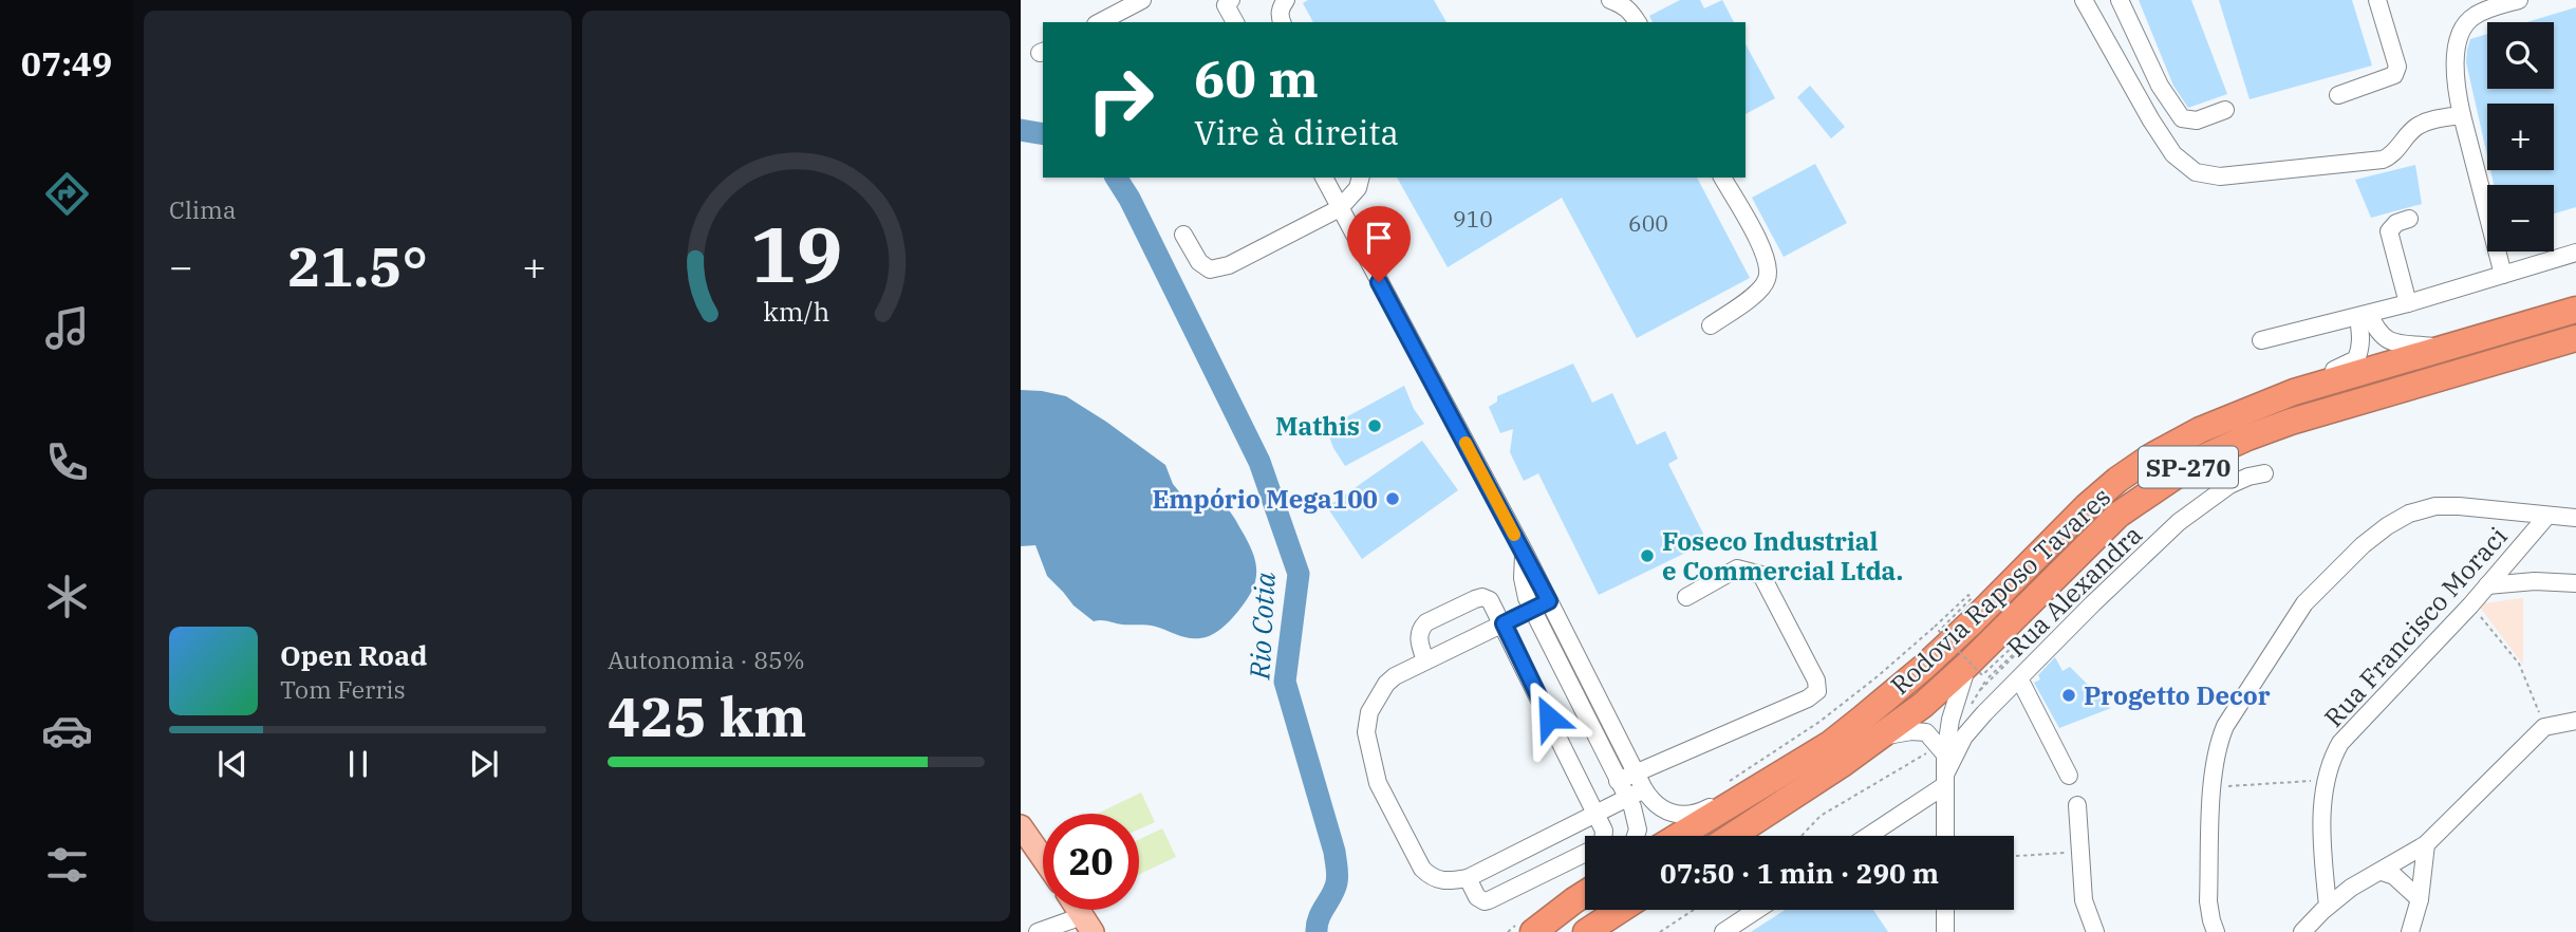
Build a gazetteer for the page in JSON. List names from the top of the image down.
{
  "streets": {
    "highway": ["SP-270", "Rodovia Raposo Tavares"],
    "street": ["Rua Alexandra", "Rua Francisco Moraci"]
  },
  "water": ["Rio Cotia"],
  "places": [
    "Mathis",
    "Empório Mega100",
    "Foseco Industrial e Commercial Ltda.",
    "Progetto Decor"
  ],
  "house_numbers": ["910", "600"],
  "page": {
    "tabs": "07:49",
    "tile": [
      "Clima",
      ["Autonomia · 85%", "425 km"]
    ],
    "map_buttons": ["+", "−"],
    "turn": ["60 m", "Vire à direita"],
    "heat": ["−", "21.5°", "+"],
    "song": ["Open Road", "Tom Ferris"],
    "limit": "20",
    "trip": "07:50 · 1 min · 290 m",
    "gauge": ["19", "km/h"]
  }
}
